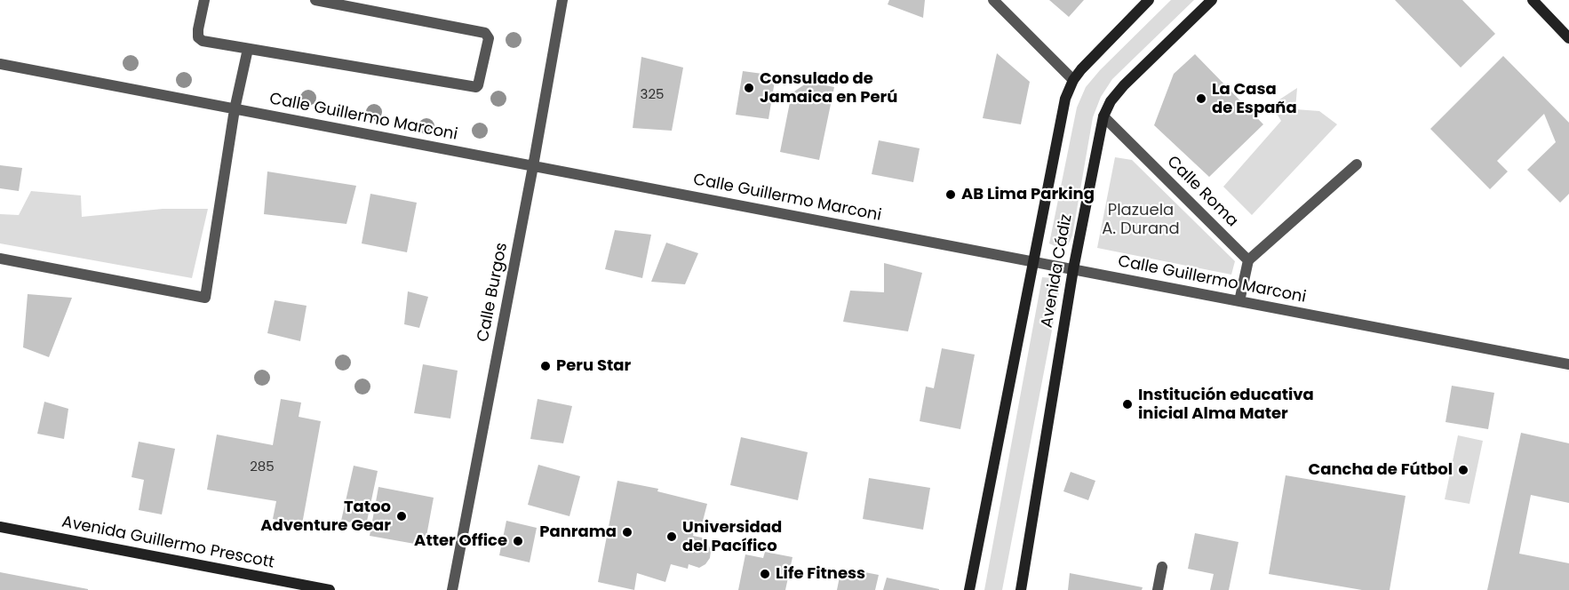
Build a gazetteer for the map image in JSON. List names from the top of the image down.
{
  "streets": {
    "main road": ["Avenida Cádiz", "Avenida Guillermo Prescott"],
    "street": ["Calle Guillermo Marconi", "Calle Roma", "Calle Burgos"]
  },
  "crossings": [
    ["Calle Guillermo Marconi", "Avenida Cádiz"],
    ["Calle Guillermo Marconi", "Calle Burgos"],
    ["Calle Roma", "Avenida Cádiz"]
  ],
  "parks": ["Plazuela A. Durand"],
  "places": [
    "Consulado de Jamaica en Perú",
    "La Casa de España",
    "AB Lima Parking",
    "Peru Star",
    "Institución educativa inicial Alma Mater",
    "Cancha de Fútbol",
    "Tatoo Adventure Gear",
    "Panrama",
    "Universidad del Pacífico",
    "Atter Office",
    "Life Fitness"
  ],
  "house_numbers": ["325", "285"]
}
